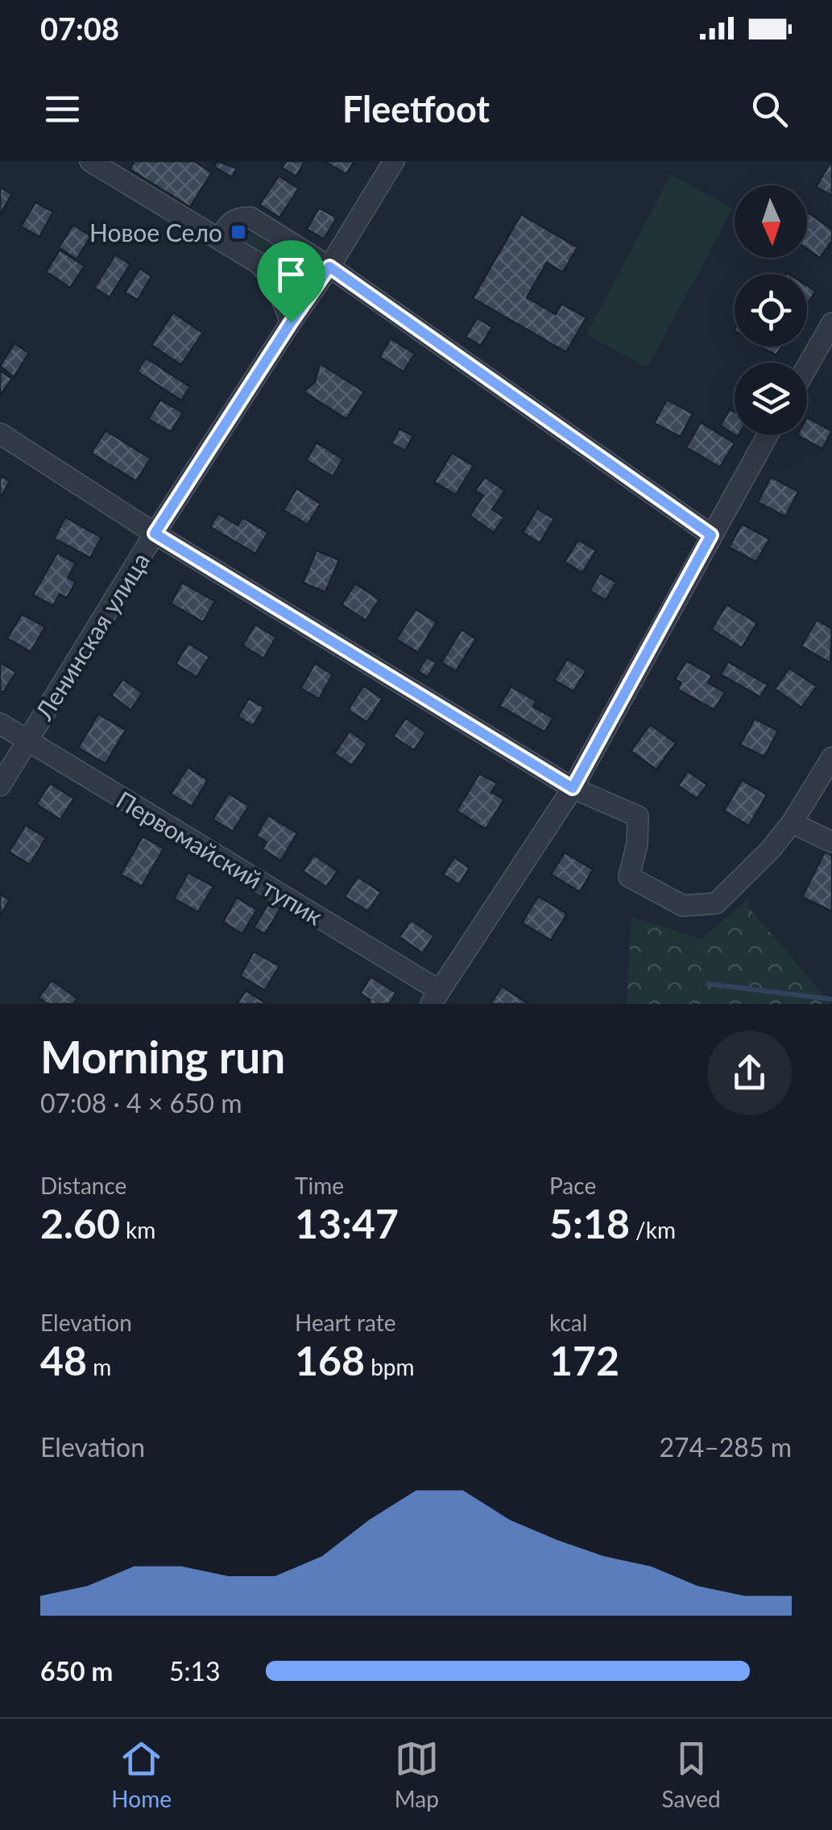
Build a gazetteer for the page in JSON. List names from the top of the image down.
{
  "streets": {
    "street": ["Ленинская улица", "Первомайский тупик"]
  },
  "crossings": [
    ["Ленинская улица", "Первомайский тупик"]
  ],
  "places": {
    "transit": ["Новое Село"]
  },
  "north": "bottom",
  "page": {
    "status": "07:08",
    "header": "Fleetfoot",
    "heading": ["Morning run", "07:08 · 4 × 650 m"],
    "stats": [
      ["Distance", "2.60 km"],
      ["Time", "13:47"],
      ["Pace", "5:18 /km"],
      ["Elevation", "48 m"],
      ["Heart rate", "168 bpm"],
      ["kcal", "172"]
    ],
    "chart": ["Elevation", "274–285 m"],
    "list": [
      {
        "name": "650 m",
        "note": "5:13"
      }
    ],
    "tabs": ["Home", "Map", "Saved"]
  }
}
